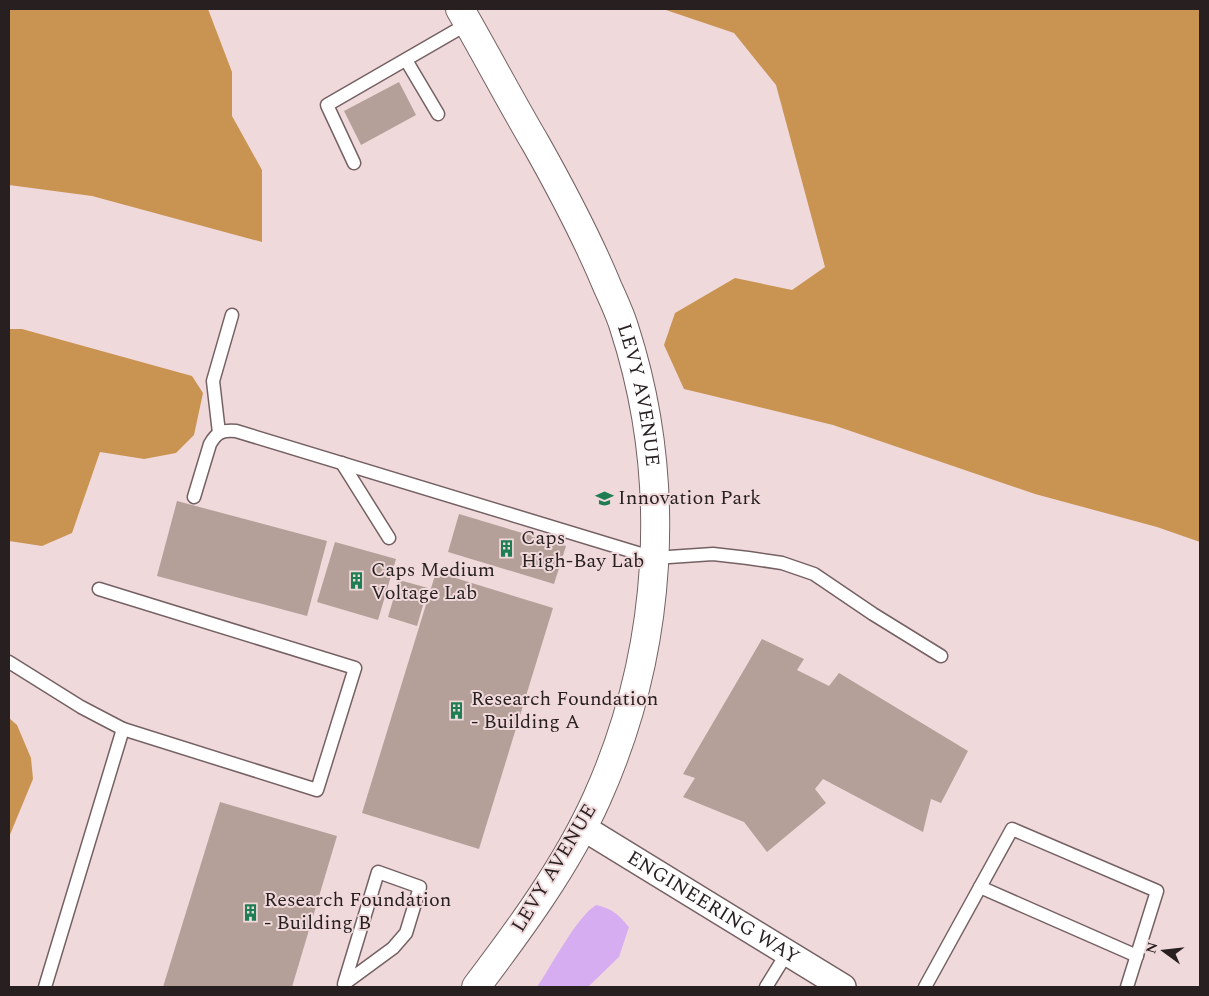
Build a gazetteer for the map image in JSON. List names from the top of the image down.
{
  "streets": {
    "street": ["LEVY AVENUE", "ENGINEERING WAY"]
  },
  "crossings": [
    ["LEVY AVENUE", "ENGINEERING WAY"]
  ],
  "places": {
    "school or university": ["Innovation Park"],
    "building": [
      "Caps High-Bay Lab",
      "Caps Medium Voltage Lab",
      "Research Foundation - Building A",
      "Research Foundation - Building B"
    ]
  },
  "north": "left"
}
